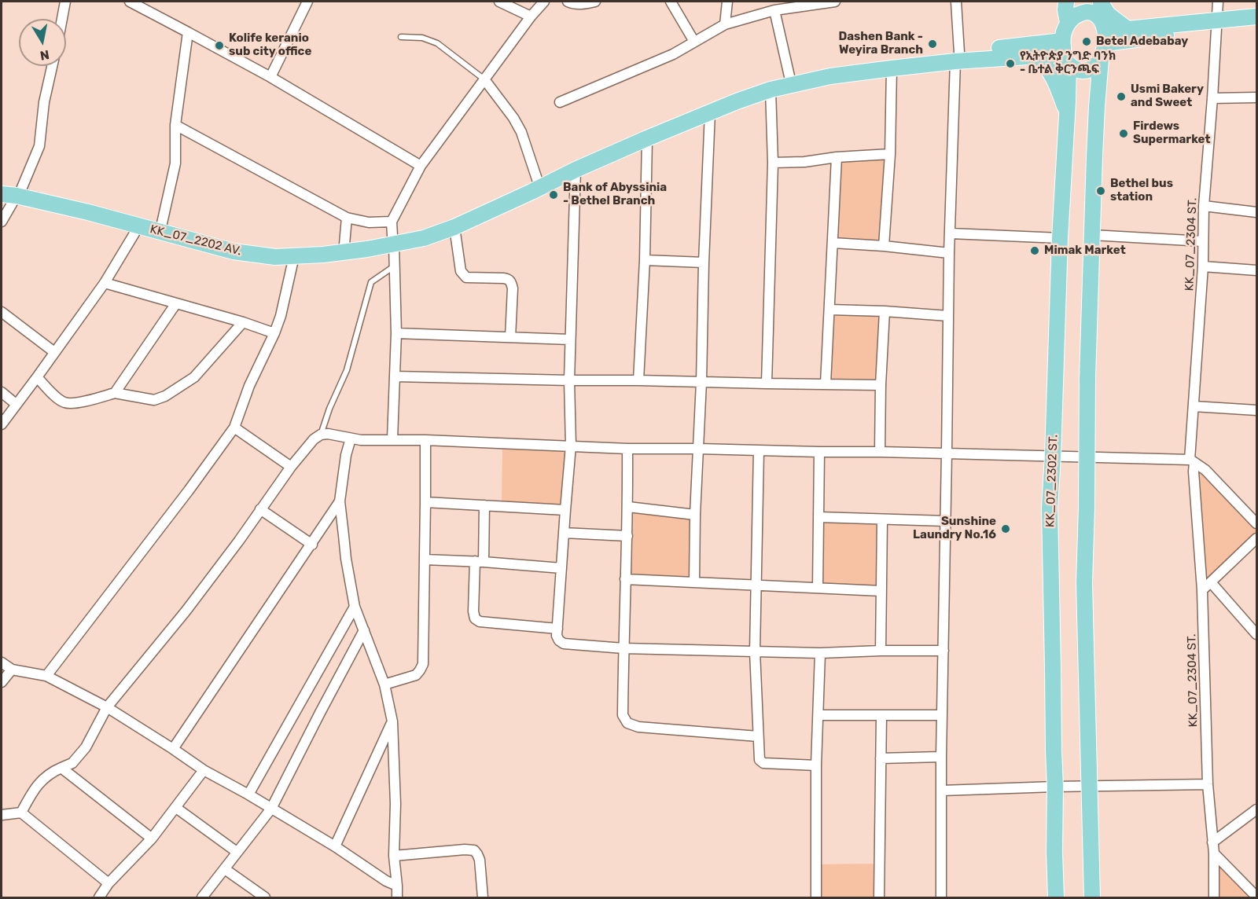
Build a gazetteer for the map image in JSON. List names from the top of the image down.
{
  "streets": {
    "main road": ["KK_07_2202 AV.", "KK_07_2302 ST."],
    "street": ["KK_07_2304 ST."]
  },
  "places": [
    "Betel Adebabay",
    "Dashen Bank - Weyira Branch",
    "Kolife keranio sub city office",
    "የኢትዮጵያ ንግድ ባንክ - ቤተል ቅርንጫፍ",
    "Usmi Bakery and Sweet",
    "Firdews Supermarket",
    "Bethel bus station",
    "Bank of Abyssinia - Bethel Branch",
    "Mimak Market",
    "Sunshine Laundry No.16"
  ],
  "north": "bottom"
}
